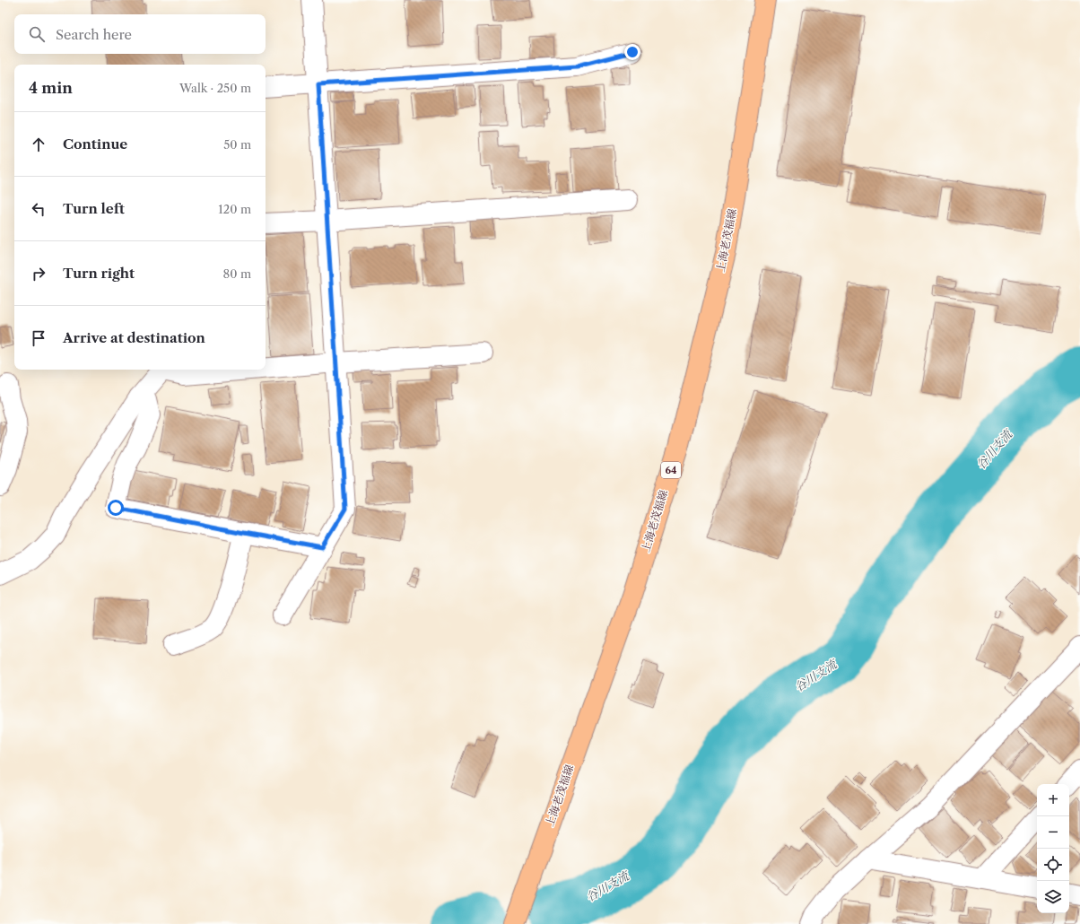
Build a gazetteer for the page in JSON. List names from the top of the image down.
{
  "streets": {
    "main road": ["上海老茂福線", "64"]
  },
  "water": ["谷川支流"],
  "page": {
    "search": "Search here",
    "heading": ["4 min", "Walk · 250 m"],
    "list": [
      ["Continue", "50 m"],
      ["Turn left", "120 m"],
      ["Turn right", "80 m"],
      "Arrive at destination"
    ],
    "map_buttons": ["+", "−"]
  }
}
